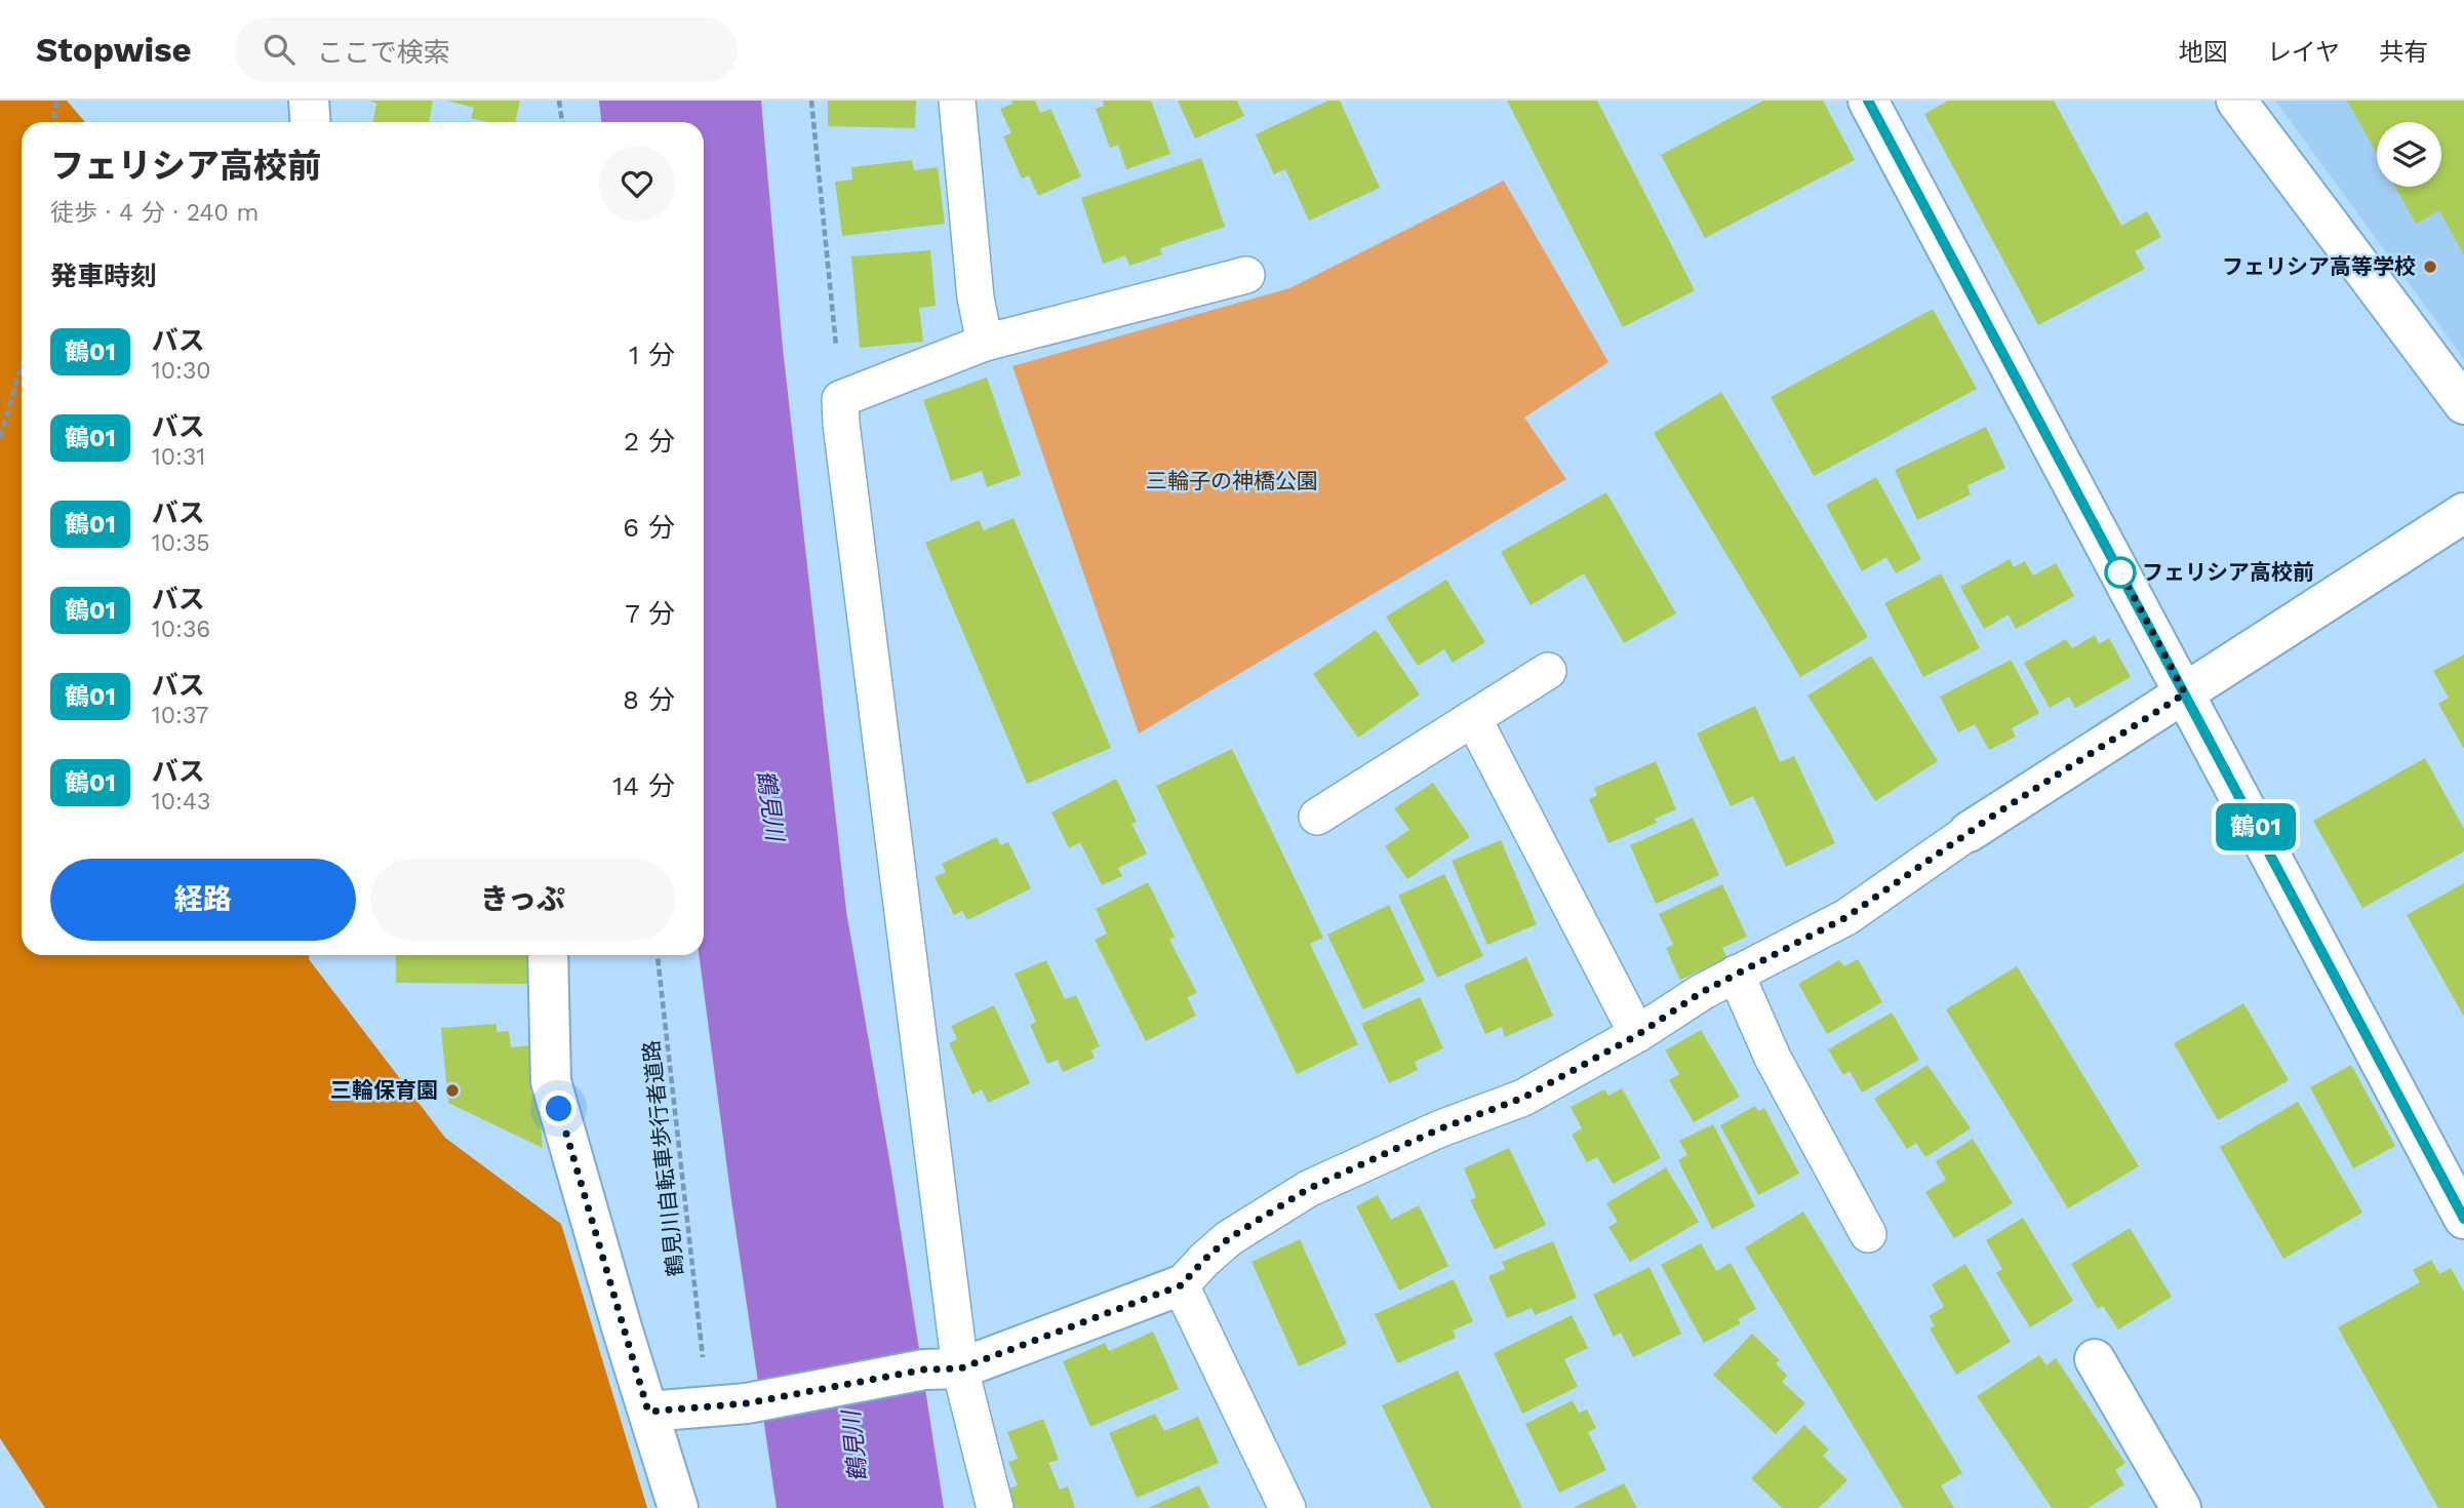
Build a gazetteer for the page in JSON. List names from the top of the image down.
{
  "streets": {
    "path": ["鶴見川自転車歩行者道路"]
  },
  "water": ["鶴見川"],
  "parks": ["三輪子の神橋公園"],
  "places": ["フェリシア高等学校", "フェリシア高校前", "三輪保育園"],
  "lines": ["bus line 鶴01"],
  "page": {
    "header": "Stopwise",
    "search": "ここで検索",
    "nav": ["地図", "レイヤ", "共有"],
    "on_map": "鶴01",
    "heading": [
      ["フェリシア高校前", "徒歩 · 4 分 · 240 m"],
      "発車時刻"
    ],
    "list": [
      {
        "mark": "鶴01",
        "name": "バス",
        "note": "10:30",
        "value": "1 分"
      },
      {
        "mark": "鶴01",
        "name": "バス",
        "note": "10:31",
        "value": "2 分"
      },
      {
        "mark": "鶴01",
        "name": "バス",
        "note": "10:35",
        "value": "6 分"
      },
      {
        "mark": "鶴01",
        "name": "バス",
        "note": "10:36",
        "value": "7 分"
      },
      {
        "mark": "鶴01",
        "name": "バス",
        "note": "10:37",
        "value": "8 分"
      },
      {
        "mark": "鶴01",
        "name": "バス",
        "note": "10:43",
        "value": "14 分"
      }
    ],
    "buttons": ["経路", "きっぷ"]
  }
}
